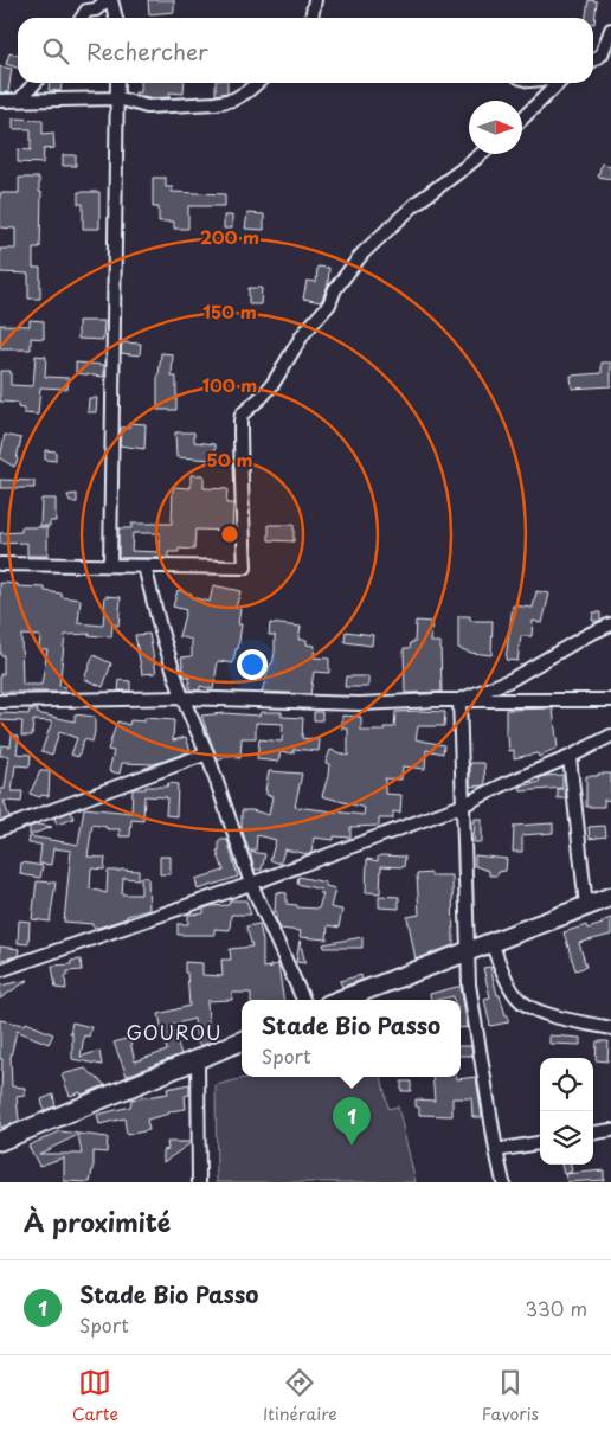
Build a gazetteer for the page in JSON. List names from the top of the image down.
{
  "districts": ["GOUROU"],
  "north": "right",
  "page": {
    "search": "Rechercher",
    "popup": ["Stade Bio Passo", "Sport"],
    "pins": "1",
    "heading": "À proximité",
    "list": [
      {
        "mark": "1",
        "name": "Stade Bio Passo",
        "note": "Sport",
        "value": "330 m"
      }
    ],
    "nav": ["Carte", "Itinéraire", "Favoris"]
  },
  "rings": [
    "200 m",
    "150 m",
    "100 m",
    "50 m"
  ]
}
